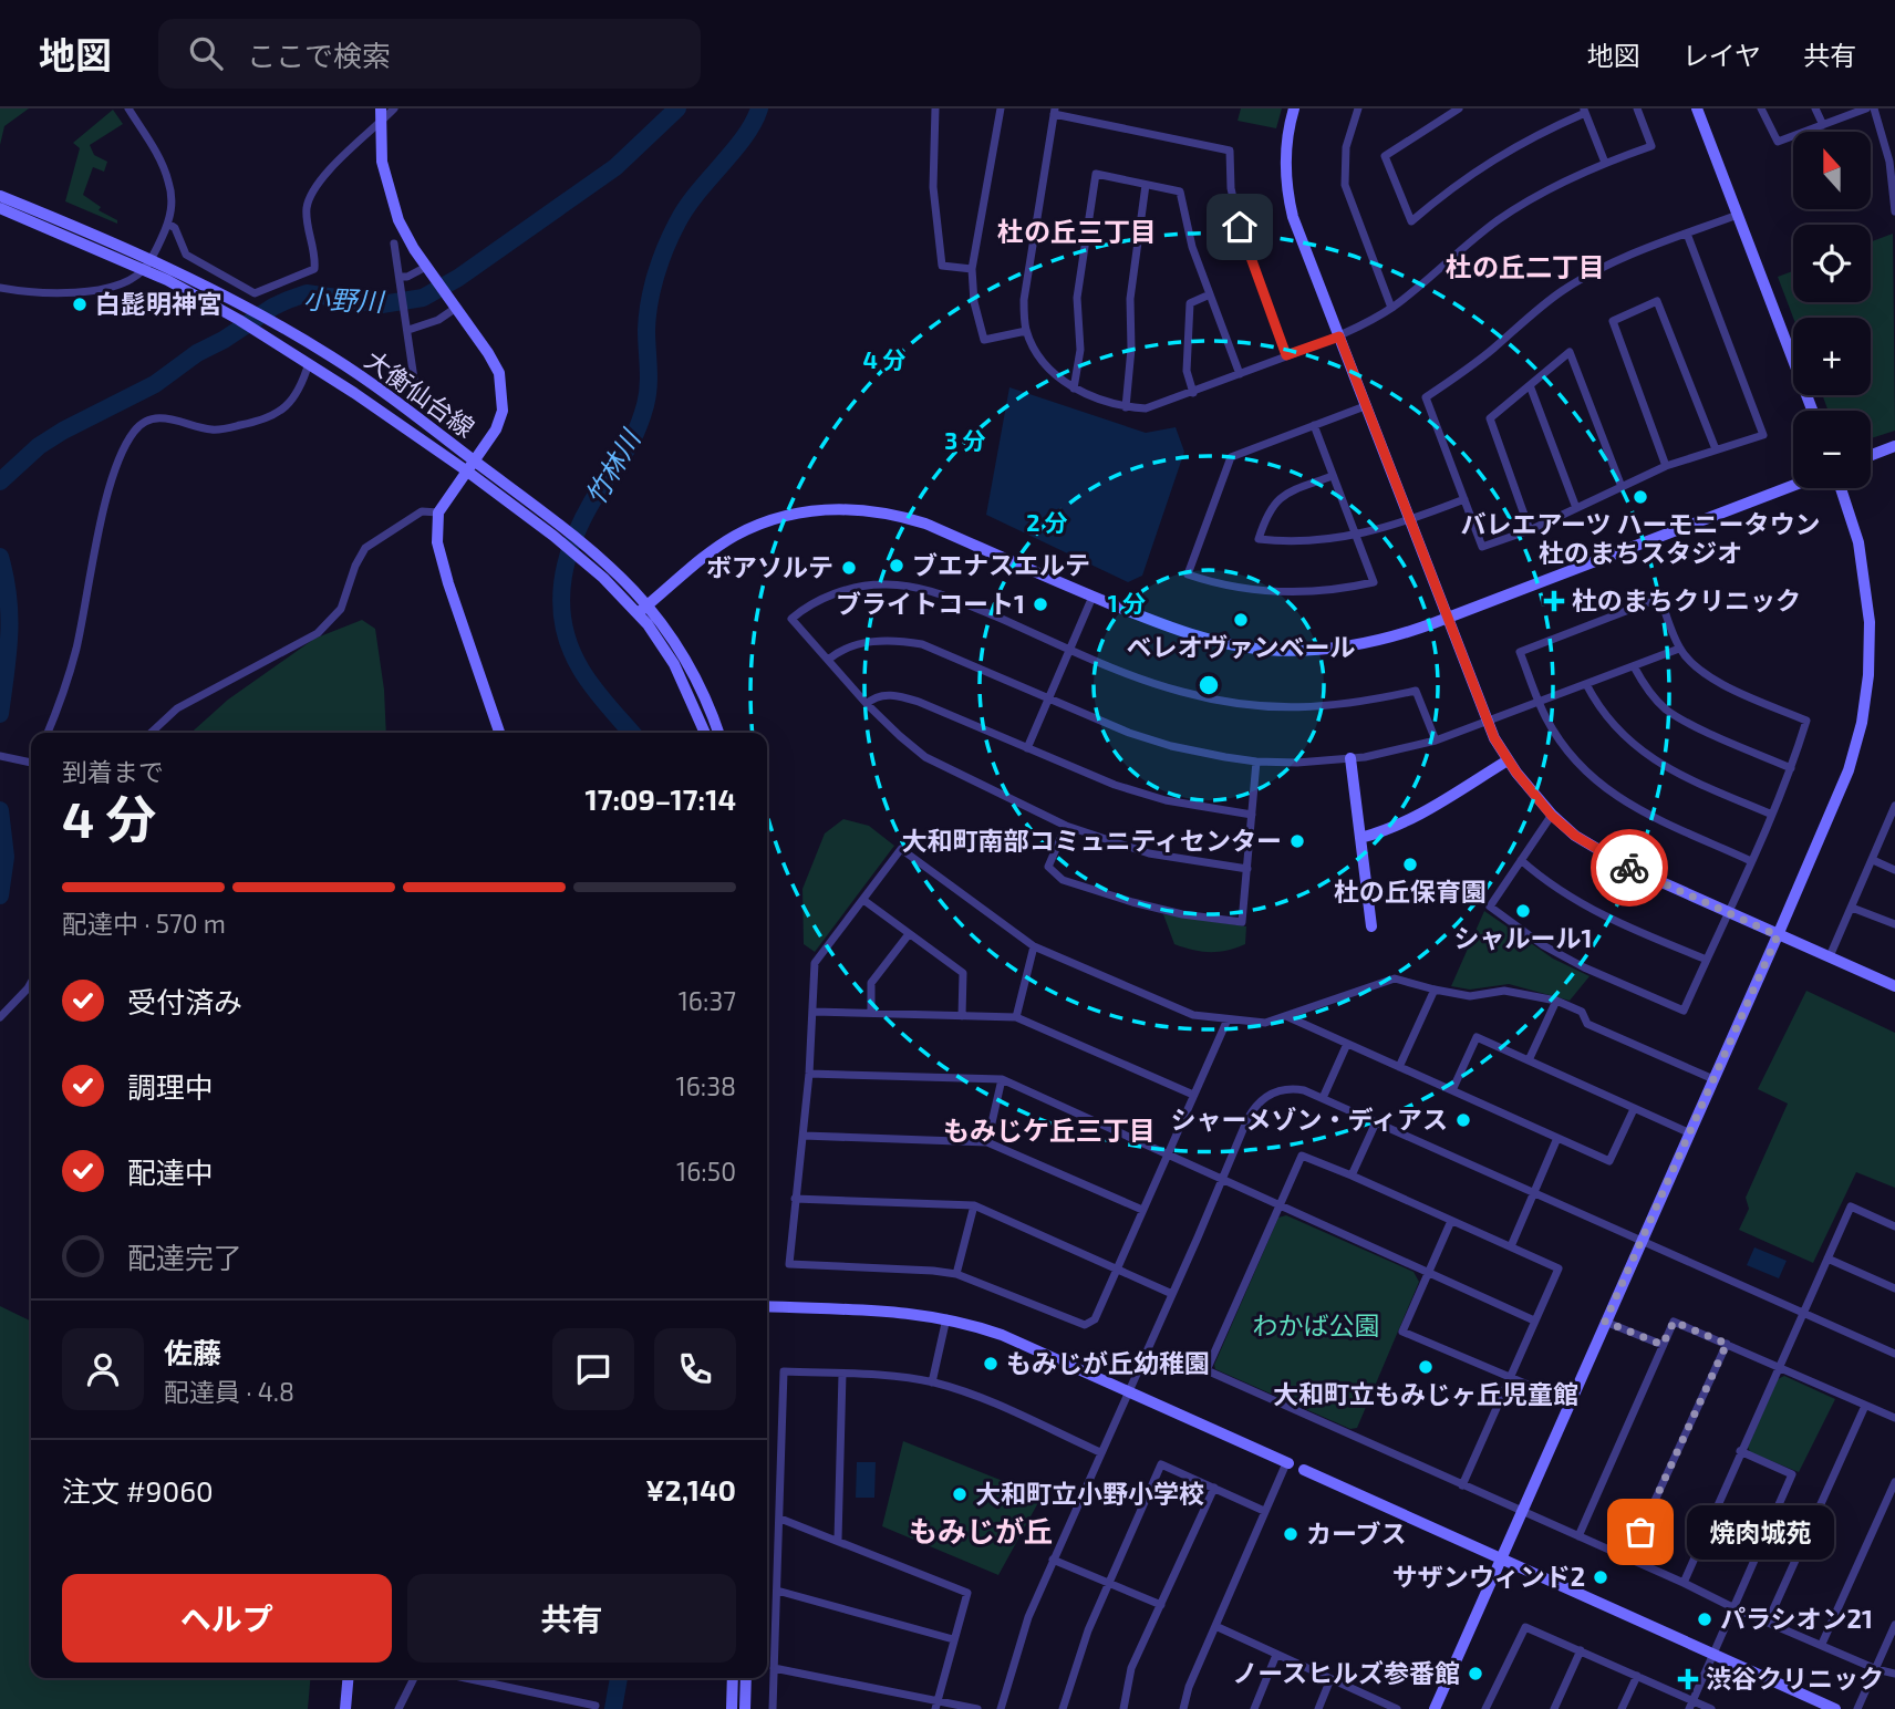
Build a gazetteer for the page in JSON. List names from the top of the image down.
{
  "streets": {
    "street": ["大衡仙台線"]
  },
  "districts": [
    "杜の丘三丁目",
    "杜の丘二丁目",
    "もみじケ丘三丁目",
    "もみじが丘"
  ],
  "water": ["小野川", "竹林川"],
  "parks": ["わかば公園"],
  "places": {
    "other": [
      "白髭明神宮",
      "バレエアーツ ハーモニータウン 杜のまちスタジオ",
      "ブエナスエルテ",
      "ボアソルテ",
      "ブライトコート1",
      "ベレオヴァンベール",
      "大和町南部コミュニティセンター",
      "杜の丘保育園",
      "シャルール1",
      "シャーメゾン・ディアス",
      "もみじが丘幼稚園",
      "大和町立もみじヶ丘児童館",
      "大和町立小野小学校",
      "焼肉城苑",
      "カーブス",
      "サザンウィンド2",
      "パラシオン21",
      "ノースヒルズ参番館"
    ],
    "health": ["杜のまちクリニック", "渋谷クリニック"]
  },
  "north": "top",
  "page": {
    "header": "地図",
    "search": "ここで検索",
    "nav": ["地図", "レイヤ", "共有"],
    "map_buttons": ["+", "−"],
    "heading": ["4 分", "到着まで", "17:09–17:14"],
    "panel": [
      "佐藤",
      "配達員 · 4.8",
      "注文 #9060",
      "¥2,140"
    ],
    "bar": "配達中 · 570 m",
    "list": [
      ["受付済み", "16:37"],
      ["調理中", "16:38"],
      ["配達中", "16:50"],
      "配達完了"
    ],
    "bubble": "焼肉城苑",
    "buttons": ["ヘルプ", "共有"]
  },
  "rings": [
    "4 分",
    "3 分",
    "2 分",
    "1 分"
  ]
}
